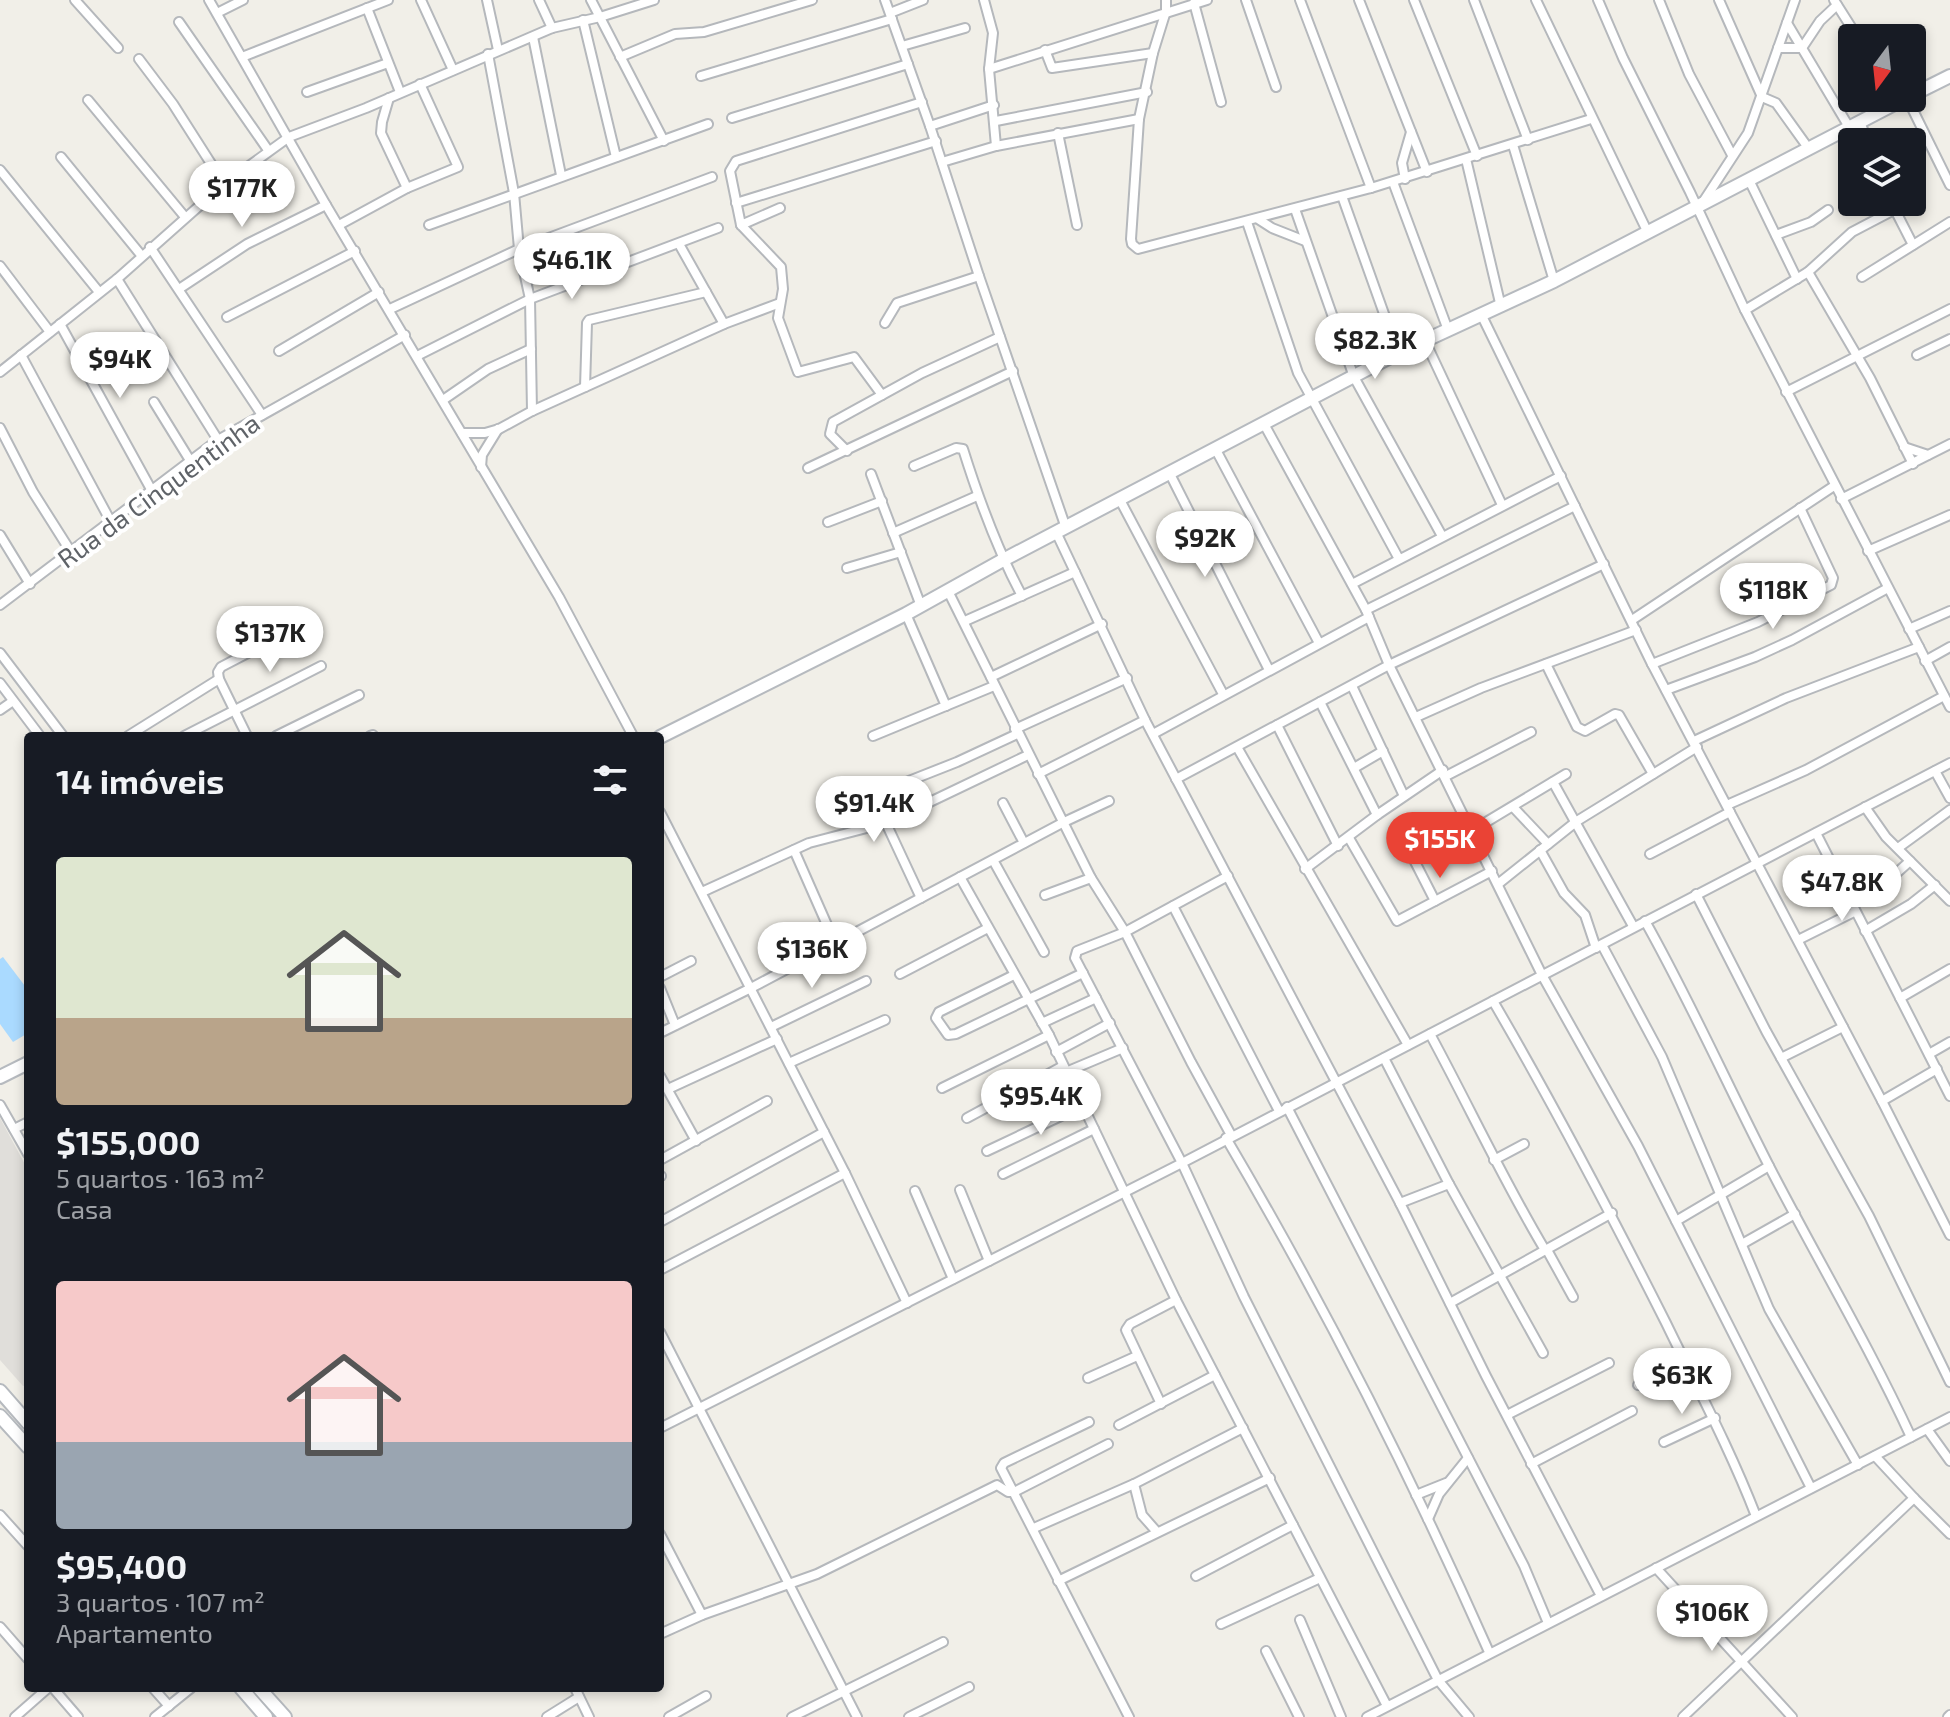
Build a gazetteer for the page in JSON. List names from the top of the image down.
{
  "streets": {
    "street": ["Rua da Cinquentinha"]
  },
  "north": "bottom",
  "page": {
    "price": [
      "$177K",
      "$46.1K",
      "$82.3K",
      "$94K",
      "$92K",
      "$118K",
      "$137K",
      "$91.4K",
      "$155K",
      "$47.8K",
      "$136K",
      "$95.4K",
      "$63K",
      "$106K"
    ],
    "heading": "14 imóveis",
    "list": [
      {
        "name": "$155,000",
        "note": "5 quartos · 163 m² · Casa"
      },
      {
        "name": "$95,400",
        "note": "3 quartos · 107 m² · Apartamento"
      }
    ]
  }
}
